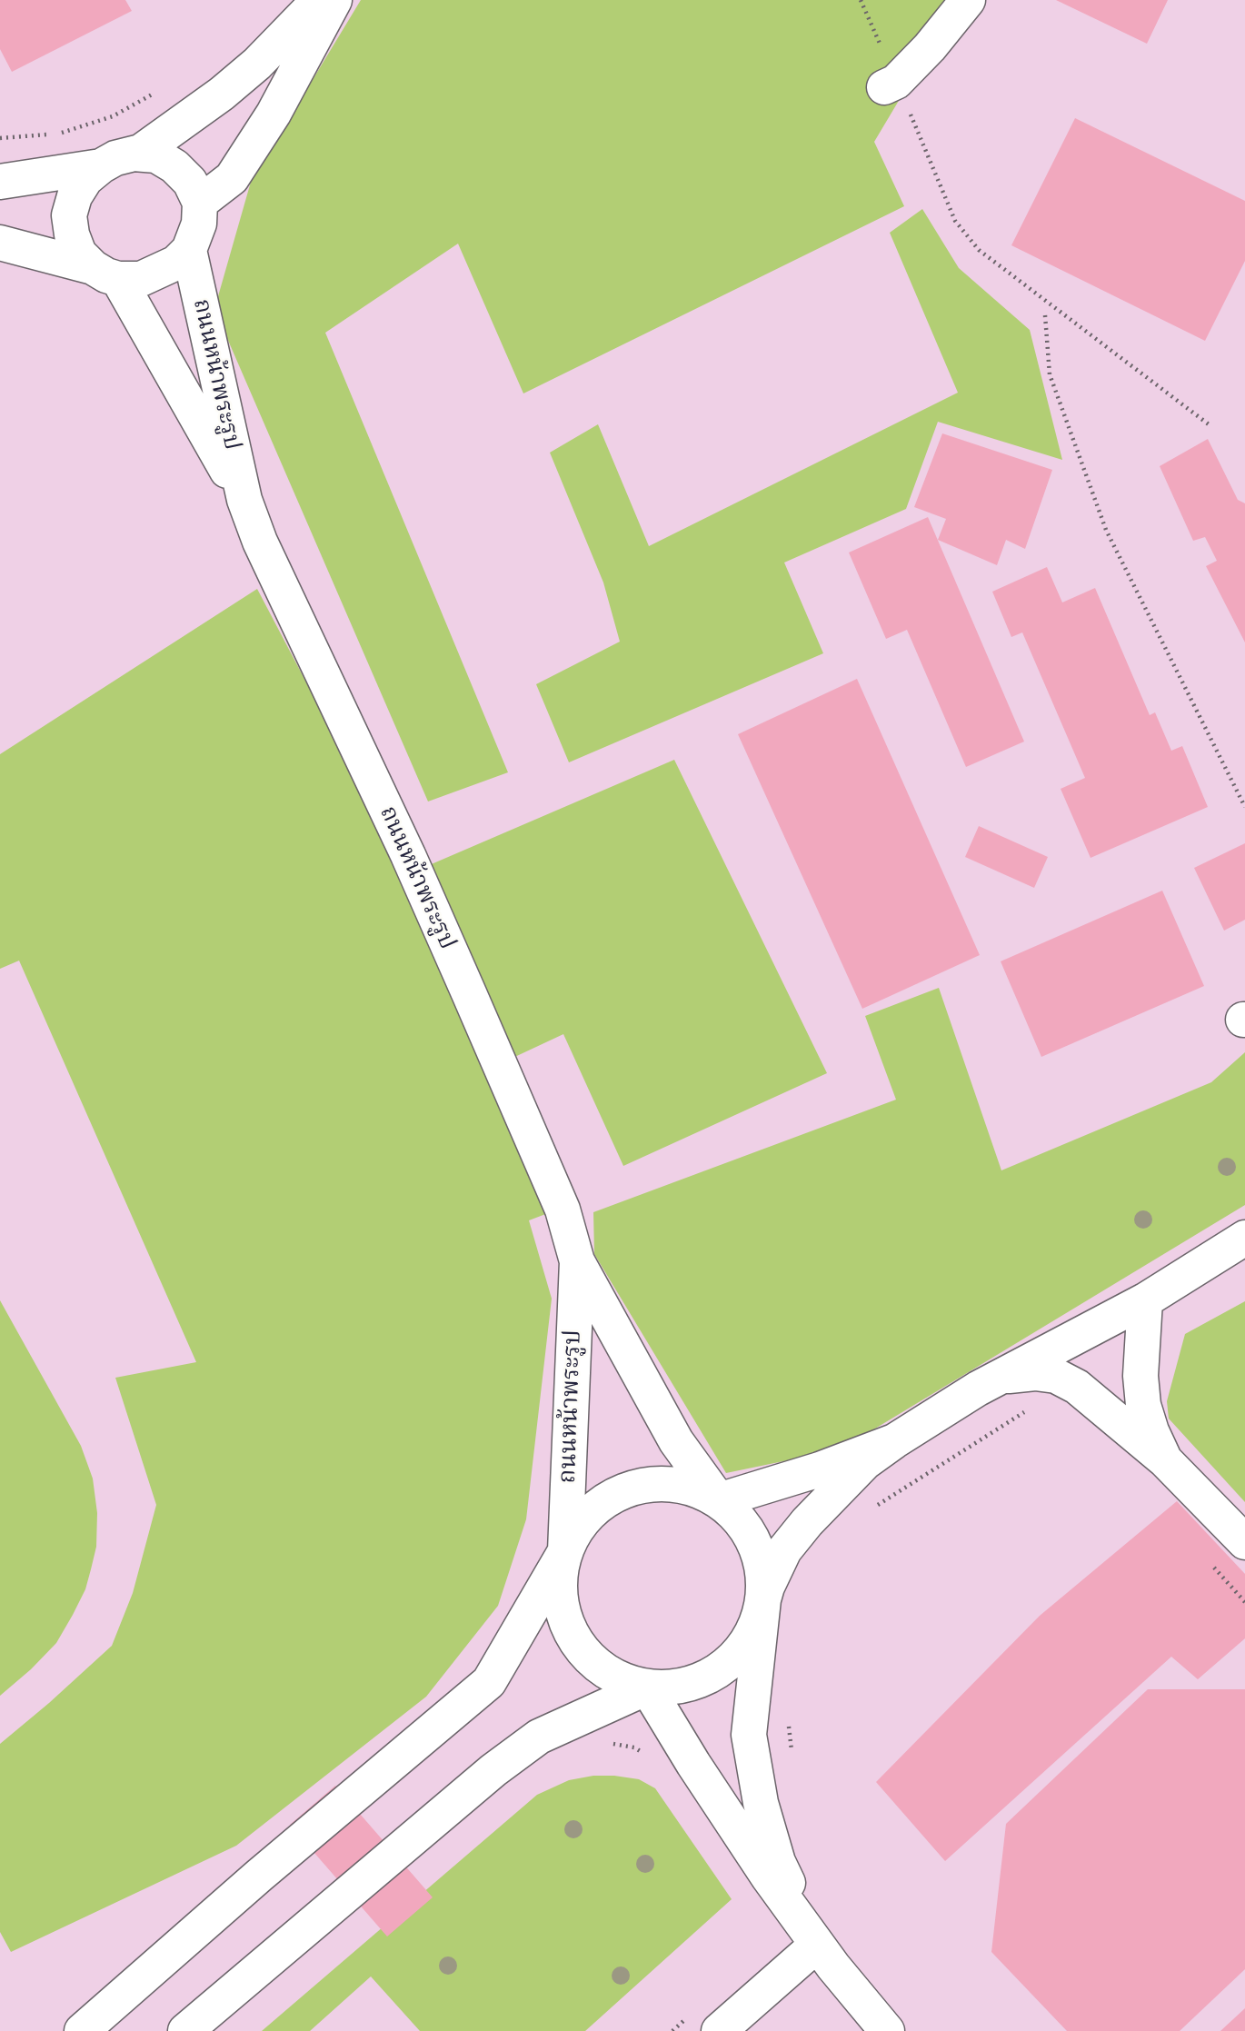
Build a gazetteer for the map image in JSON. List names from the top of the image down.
{
  "streets": {
    "street": ["ถนนหน้าพระรูป"]
  }
}
